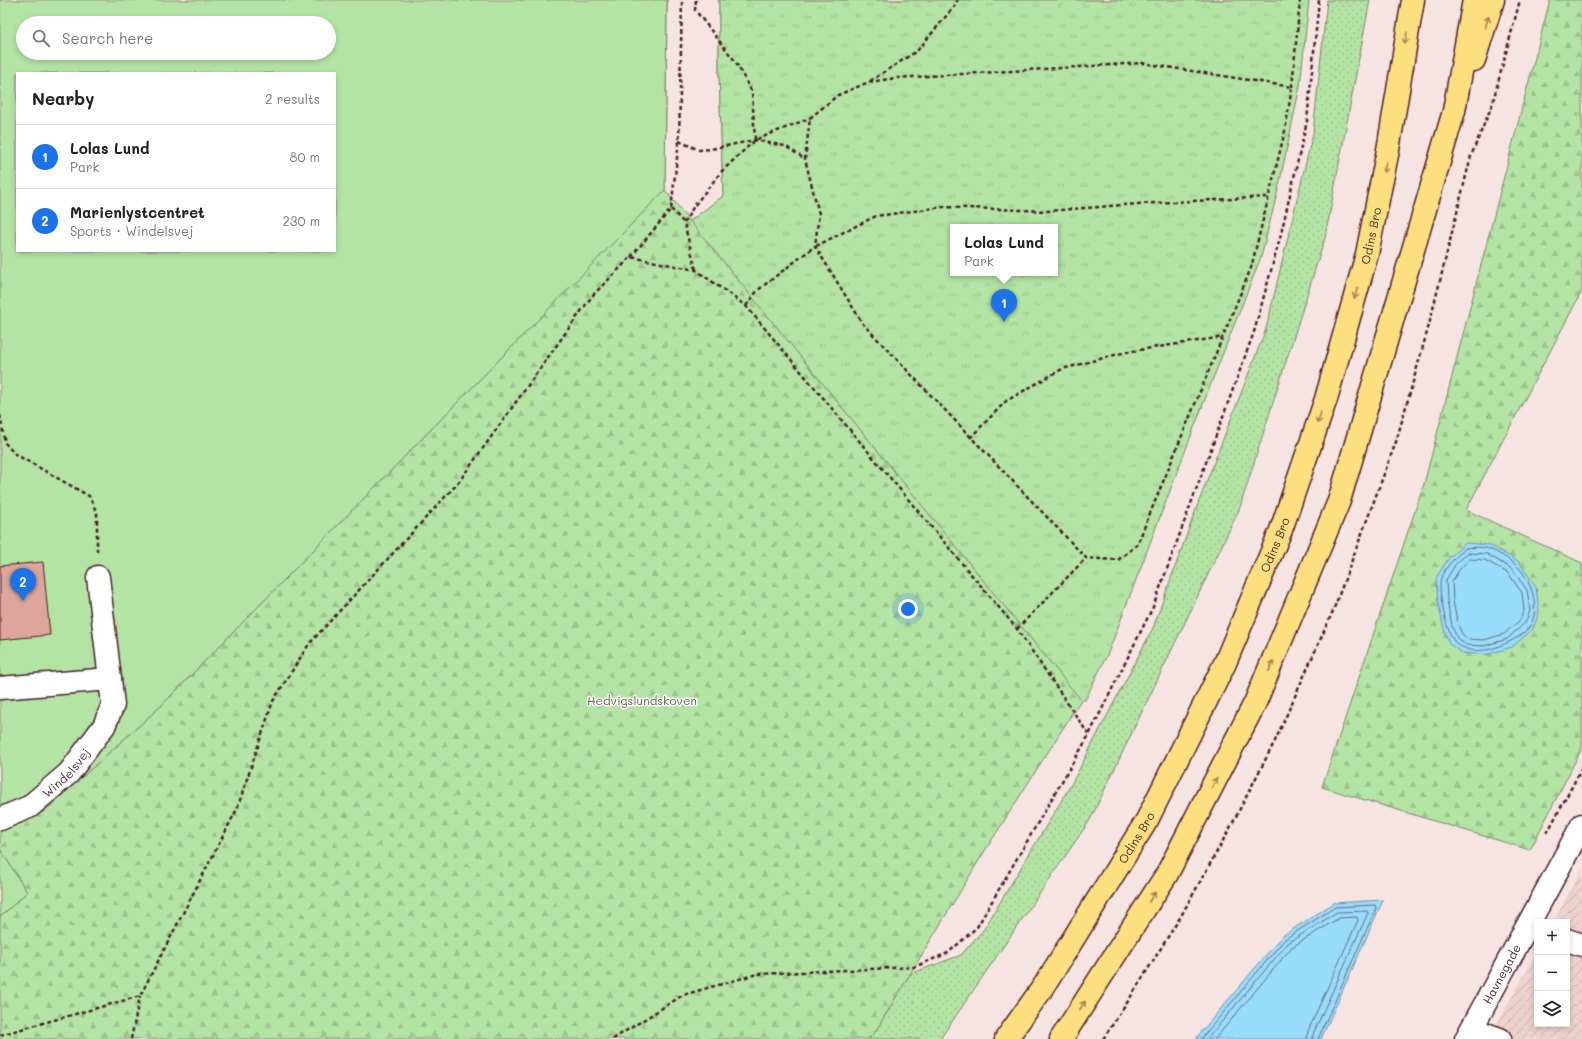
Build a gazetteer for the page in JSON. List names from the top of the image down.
{
  "streets": {
    "main road": ["Odins Bro"],
    "street": ["Windelsvej", "Havnegade"]
  },
  "parks": ["Hedvigslundskoven"],
  "page": {
    "search": "Search here",
    "heading": ["Nearby", "2 results"],
    "list": [
      {
        "mark": "1",
        "name": "Lolas Lund",
        "note": "Park",
        "value": "80 m"
      },
      {
        "mark": "2",
        "name": "Marienlystcentret",
        "note": "Sports · Windelsvej",
        "value": "230 m"
      }
    ],
    "popup": ["Lolas Lund", "Park"],
    "pins": ["1", "2"],
    "map_buttons": ["+", "−"]
  }
}
